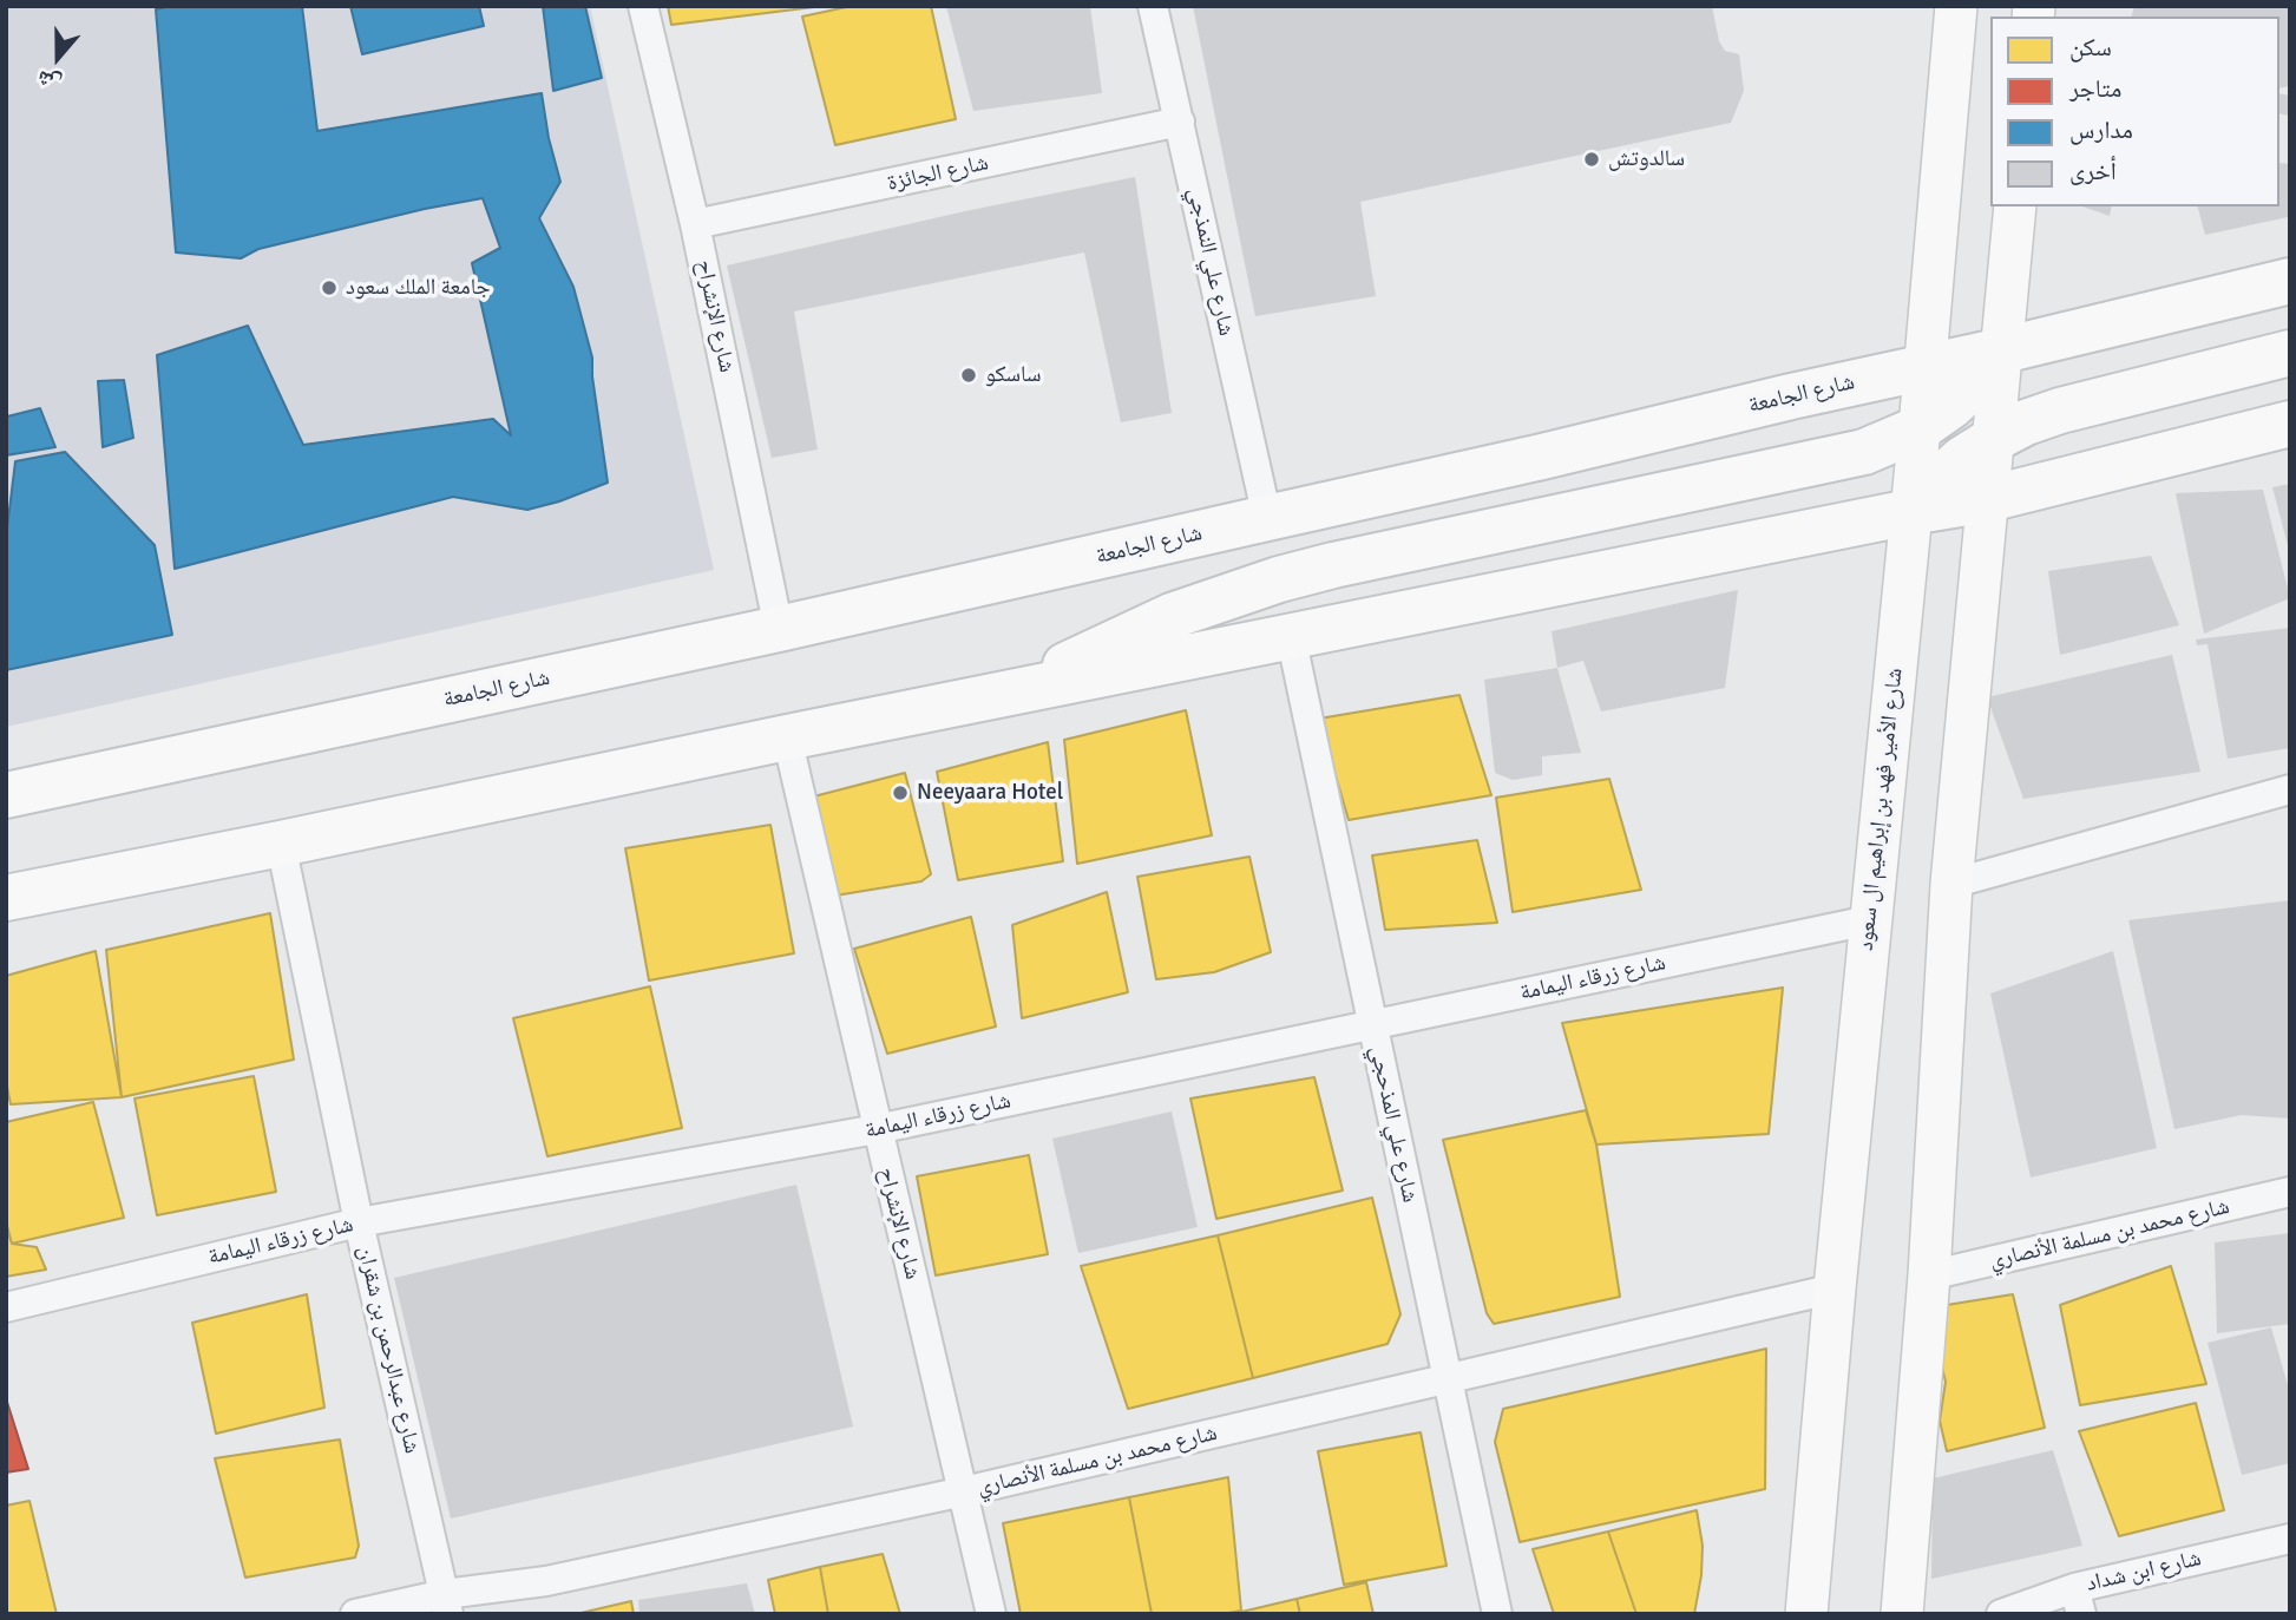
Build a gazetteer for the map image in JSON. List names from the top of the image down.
{
  "streets": {
    "main road": ["شارع الجامعة", "شارع الأمير فهد بن إبراهيم ال سعود"],
    "street": [
      "شارع الجائزة",
      "شارع علي النمذجي",
      "شارع الإنشراح",
      "شارع زرقاء اليمامة",
      "شارع علي المذحجي",
      "شارع محمد بن مسلمة الأنصاري",
      "شارع عبدالرحمن بن شقران",
      "شارع ابن شداد"
    ]
  },
  "crossings": [
    ["شارع الجائزة", "شارع علي النمذجي"],
    ["شارع الجائزة", "شارع الإنشراح"],
    ["شارع علي النمذجي", "شارع الجامعة"],
    ["شارع الإنشراح", "شارع الجامعة"],
    ["شارع الإنشراح", "شارع زرقاء اليمامة"],
    ["شارع الإنشراح", "شارع محمد بن مسلمة الأنصاري"],
    ["شارع الجامعة", "شارع الأمير فهد بن إبراهيم ال سعود"],
    ["شارع الأمير فهد بن إبراهيم ال سعود", "شارع زرقاء اليمامة"],
    ["شارع الأمير فهد بن إبراهيم ال سعود", "شارع محمد بن مسلمة الأنصاري"],
    ["شارع زرقاء اليمامة", "شارع علي المذحجي"],
    ["شارع زرقاء اليمامة", "شارع عبدالرحمن بن شقران"],
    ["شارع علي المذحجي", "شارع محمد بن مسلمة الأنصاري"],
    ["شارع محمد بن مسلمة الأنصاري", "شارع عبدالرحمن بن شقران"]
  ],
  "places": [
    "سالدوتش",
    "جامعة الملك سعود",
    "ساسكو",
    "Neeyaara Hotel"
  ],
  "legend": [
    "سكن",
    "متاجر",
    "مدارس",
    "أخرى"
  ],
  "north": "bottom"
}
